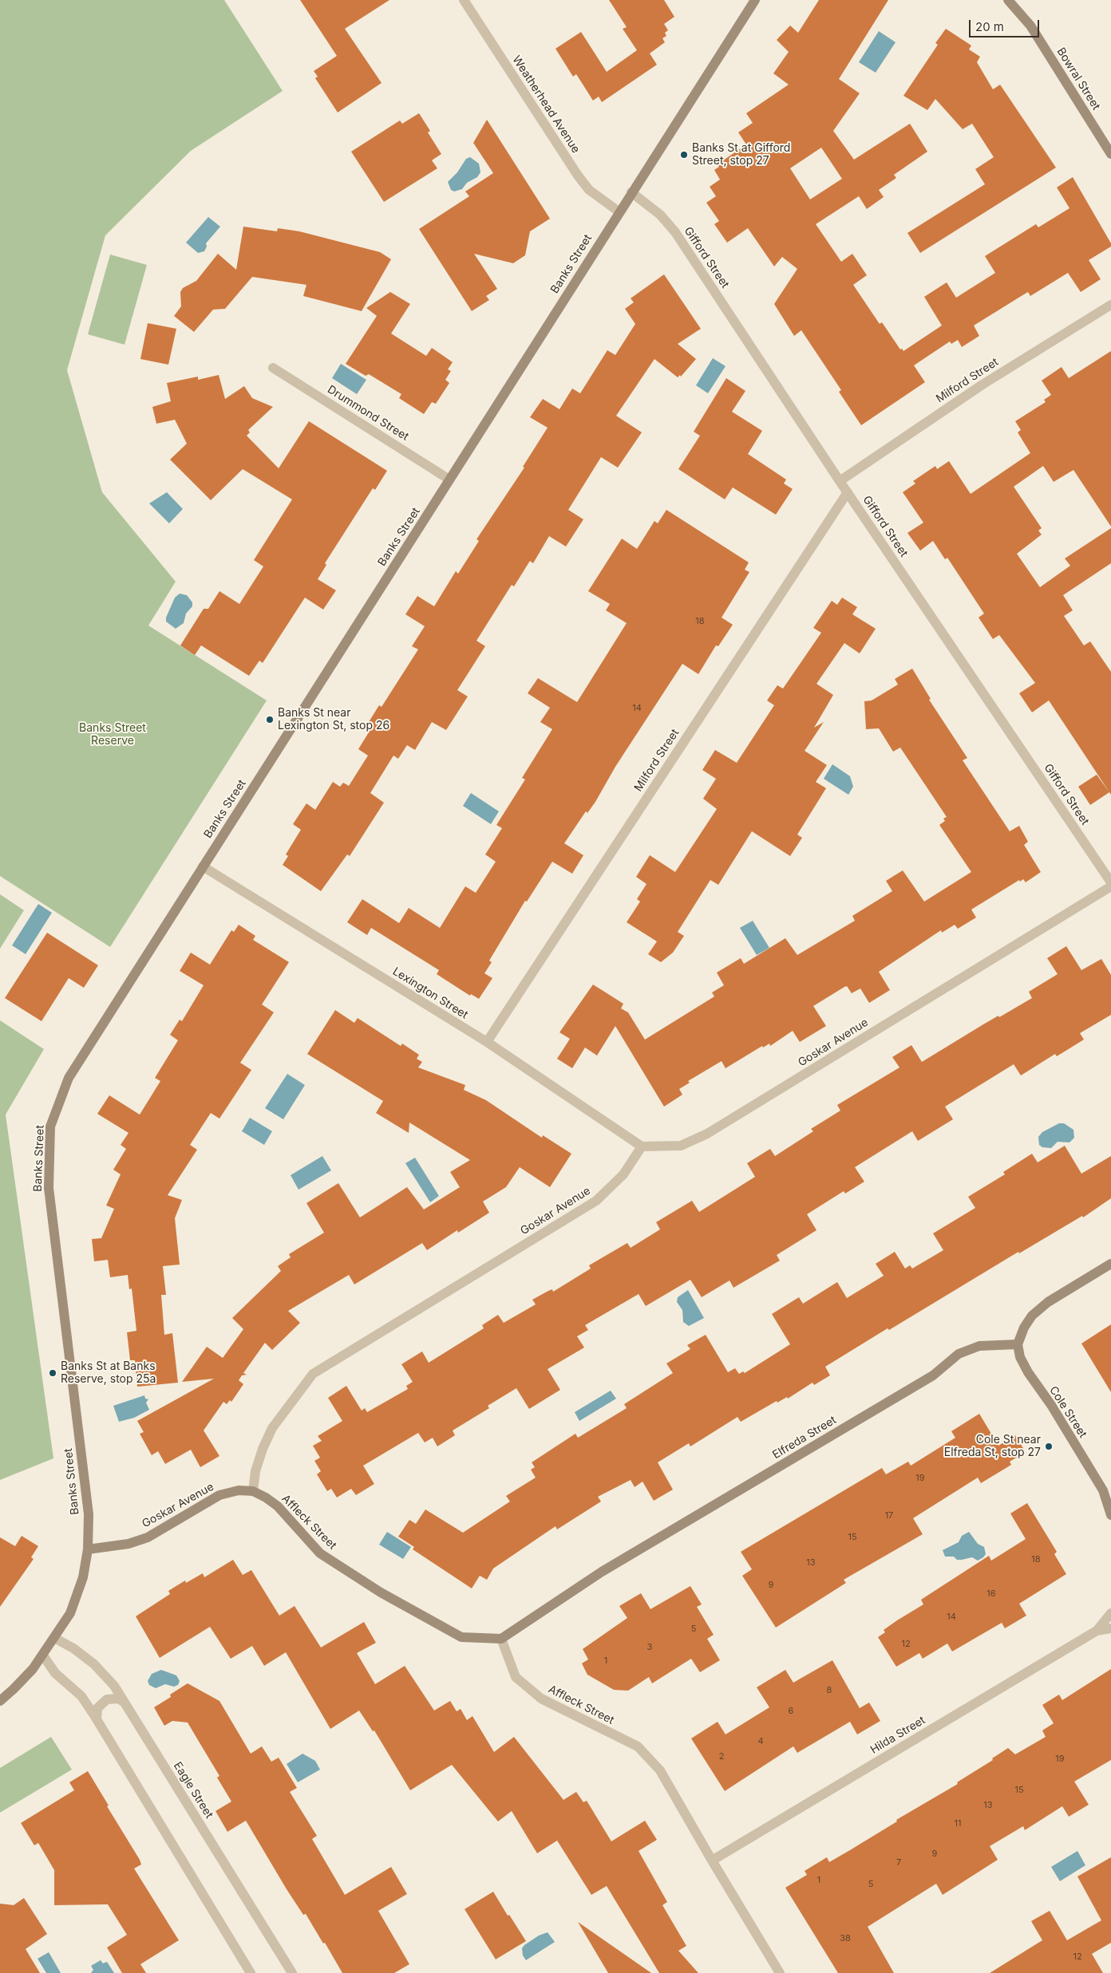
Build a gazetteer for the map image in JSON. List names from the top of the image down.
{
  "streets": {
    "main road": [
      "Bowral Street",
      "Banks Street",
      "Goskar Avenue",
      "Cole Street",
      "Elfreda Street",
      "Affleck Street"
    ],
    "street": [
      "Weatherhead Avenue",
      "Gifford Street",
      "Milford Street",
      "Drummond Street",
      "Lexington Street",
      "Hilda Street",
      "Eagle Street"
    ]
  },
  "crossings": [
    ["Weatherhead Avenue", "Banks Street"],
    ["Gifford Street", "Banks Street"],
    ["Gifford Street", "Milford Street"],
    ["Banks Street", "Drummond Street"],
    ["Banks Street", "Lexington Street"],
    ["Banks Street", "Goskar Avenue"],
    ["Banks Street", "Eagle Street"],
    ["Milford Street", "Lexington Street"],
    ["Lexington Street", "Goskar Avenue"],
    ["Goskar Avenue", "Affleck Street"],
    ["Cole Street", "Elfreda Street"],
    ["Elfreda Street", "Affleck Street"],
    ["Affleck Street", "Hilda Street"]
  ],
  "parks": ["Banks Street Reserve"],
  "places": [
    "Banks St at Gifford Street, stop 27",
    "Banks St near Lexington St, stop 26",
    "Banks St at Banks Reserve, stop 25a",
    "Cole St near Elfreda St, stop 27"
  ],
  "house_numbers": [
    "18",
    "14",
    "19",
    "17",
    "15",
    "18",
    "13",
    "9",
    "16",
    "14",
    "5",
    "12",
    "3",
    "1",
    "8",
    "6",
    "4",
    "2",
    "19",
    "15",
    "13",
    "11",
    "9",
    "7",
    "1",
    "5",
    "38",
    "12"
  ],
  "scale_bar": "20 m"
}
